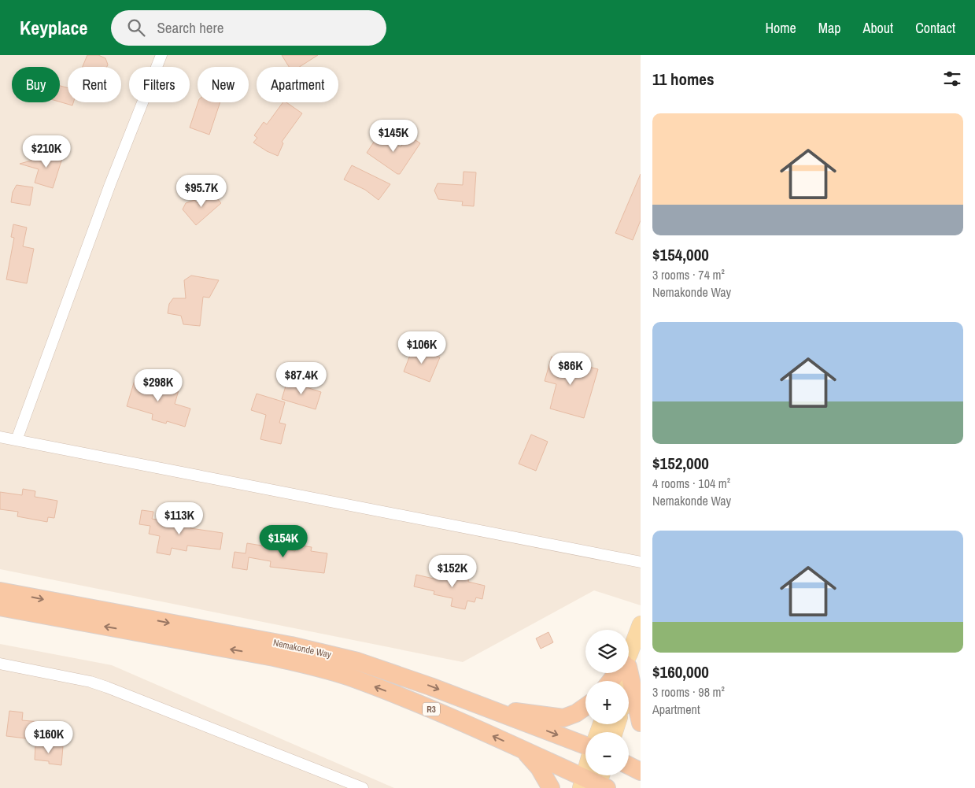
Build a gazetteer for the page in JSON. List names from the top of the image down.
{
  "streets": {
    "highway": ["Nemakonde Way", "R3"]
  },
  "page": {
    "header": "Keyplace",
    "search": "Search here",
    "nav": [
      "Home",
      "Map",
      "About",
      "Contact"
    ],
    "heading": "11 homes",
    "chip": [
      "Buy",
      "Rent",
      "Filters",
      "New",
      "Apartment"
    ],
    "list": [
      {
        "name": "$154,000",
        "note": "3 rooms · 74 m² · Nemakonde Way"
      },
      {
        "name": "$152,000",
        "note": "4 rooms · 104 m² · Nemakonde Way"
      },
      {
        "name": "$160,000",
        "note": "3 rooms · 98 m² · Apartment"
      }
    ],
    "price": [
      "$145K",
      "$210K",
      "$95.7K",
      "$106K",
      "$86K",
      "$87.4K",
      "$298K",
      "$113K",
      "$154K",
      "$152K",
      "$160K"
    ],
    "map_buttons": ["+", "−"]
  }
}
